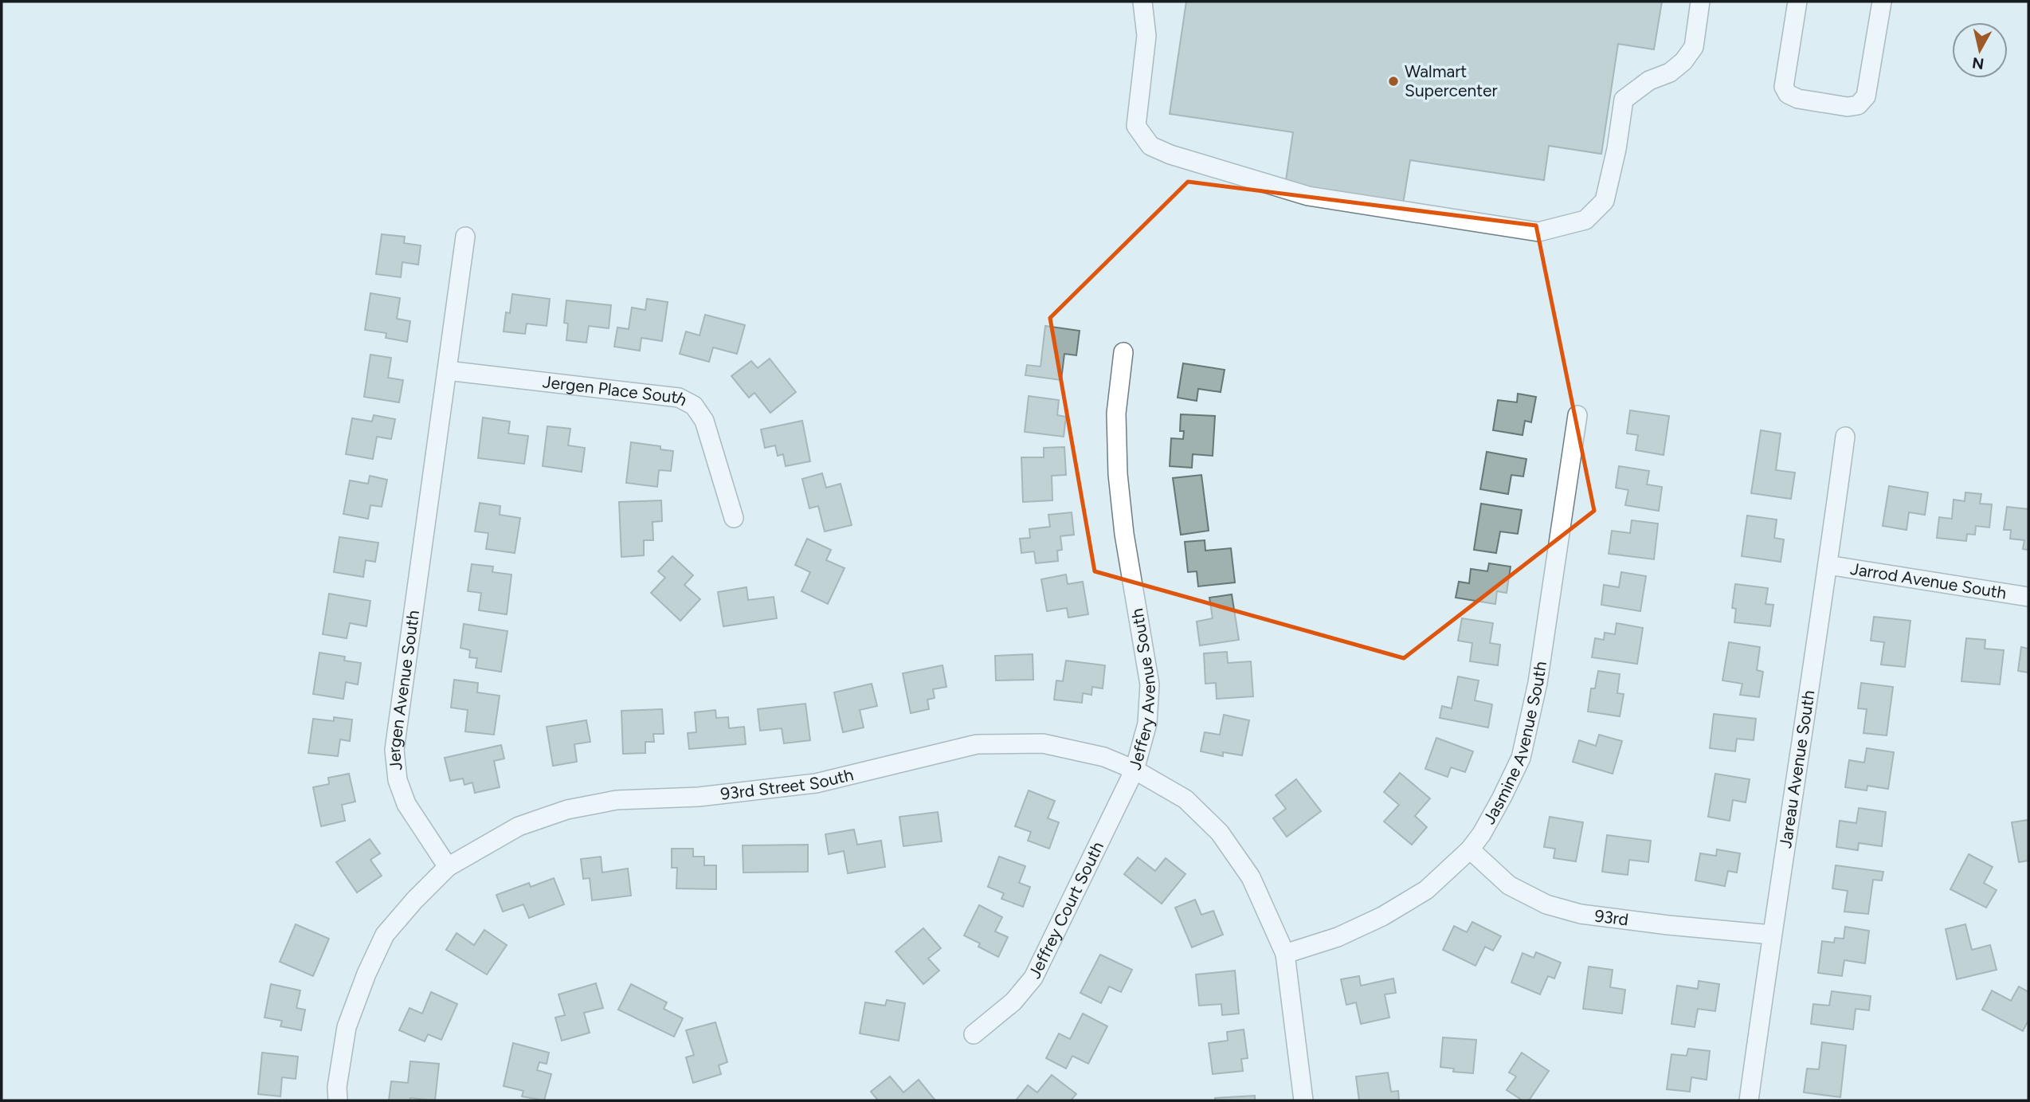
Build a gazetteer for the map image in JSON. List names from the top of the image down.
{
  "streets": {
    "street": [
      "Jergen Place South",
      "Jarrod Avenue South",
      "Jeffery Avenue South",
      "Jergen Avenue South",
      "Jasmine Avenue South",
      "Jareau Avenue South",
      "93rd Street South",
      "Jeffrey Court South",
      "93rd"
    ]
  },
  "crossings": [
    ["Jergen Place South", "Jergen Avenue South"],
    ["Jarrod Avenue South", "Jareau Avenue South"],
    ["Jeffery Avenue South", "Jasmine Avenue South"],
    ["Jeffery Avenue South", "93rd Street South"],
    ["Jeffery Avenue South", "Jeffrey Court South"],
    ["Jergen Avenue South", "93rd Street South"],
    ["Jasmine Avenue South", "93rd"],
    ["Jareau Avenue South", "93rd"],
    ["93rd Street South", "Jeffrey Court South"]
  ],
  "places": ["Walmart Supercenter"],
  "north": "bottom"
}
